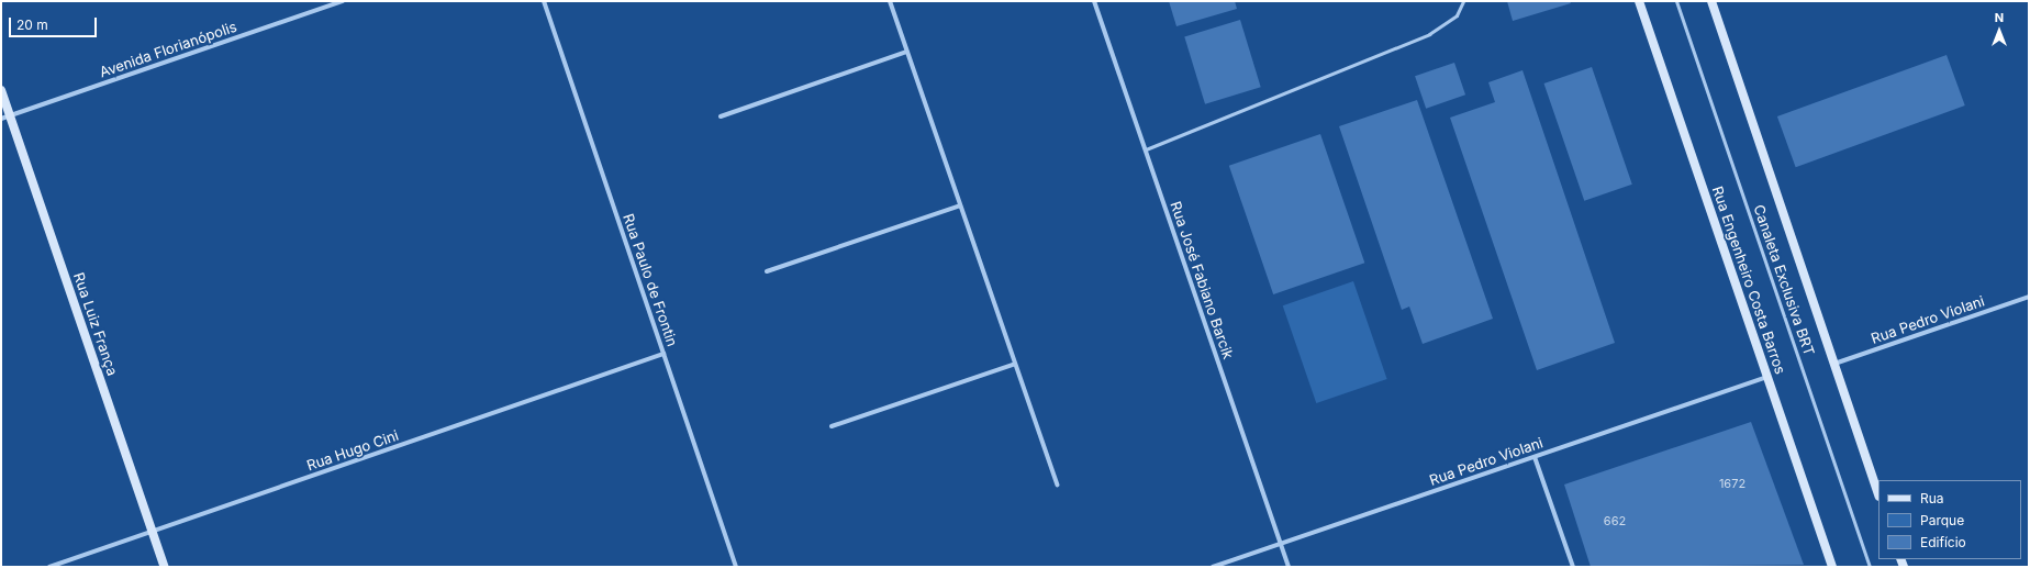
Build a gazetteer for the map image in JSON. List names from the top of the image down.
{
  "streets": {
    "street": [
      "Avenida Florianópolis",
      "Rua Paulo de Frontin",
      "Rua José Fabiano Barcik",
      "Rua Engenheiro Costa Barros",
      "Rua Pedro Violani",
      "Rua Luiz França",
      "Rua Hugo Cini"
    ],
    "lane": ["Canaleta Exclusiva BRT"]
  },
  "crossings": [
    ["Avenida Florianópolis", "Rua Luiz França"],
    ["Rua Paulo de Frontin", "Rua Hugo Cini"],
    ["Rua José Fabiano Barcik", "Rua Pedro Violani"],
    ["Rua Engenheiro Costa Barros", "Rua Pedro Violani"],
    ["Rua Luiz França", "Rua Hugo Cini"]
  ],
  "house_numbers": ["1672", "662"],
  "legend": ["Rua", "Parque", "Edifício"],
  "scale_bar": "20 m",
  "north": "top"
}
